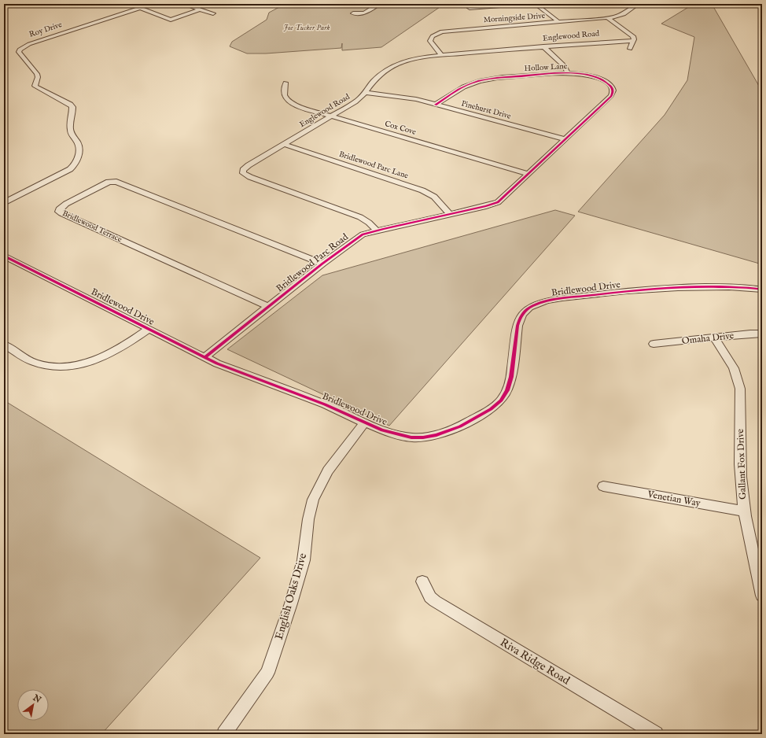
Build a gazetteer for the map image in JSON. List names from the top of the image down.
{
  "streets": {
    "street": [
      "Morningside Drive",
      "Roy Drive",
      "Englewood Road",
      "Hollow Lane",
      "Pinehurst Drive",
      "Cox Cove",
      "Bridlewood Parc Lane",
      "Bridlewood Terrace",
      "Bridlewood Parc Road",
      "Bridlewood Drive",
      "Omaha Drive",
      "Gallant Fox Drive",
      "Venetian Way",
      "English Oaks Drive",
      "Riva Ridge Road"
    ]
  },
  "crossings": [
    ["Morningside Drive", "Englewood Road"],
    ["Englewood Road", "Pinehurst Drive"],
    ["Englewood Road", "Cox Cove"],
    ["Englewood Road", "Bridlewood Parc Lane"],
    ["Englewood Road", "Bridlewood Parc Road"],
    ["Hollow Lane", "Pinehurst Drive"],
    ["Hollow Lane", "Cox Cove"],
    ["Hollow Lane", "Bridlewood Parc Road"],
    ["Cox Cove", "Bridlewood Parc Road"],
    ["Bridlewood Parc Lane", "Bridlewood Parc Road"],
    ["Bridlewood Terrace", "Bridlewood Parc Road"],
    ["Bridlewood Parc Road", "Bridlewood Drive"],
    ["Bridlewood Drive", "English Oaks Drive"],
    ["Omaha Drive", "Gallant Fox Drive"],
    ["Gallant Fox Drive", "Venetian Way"]
  ],
  "parks": ["Joe Tucker Park"],
  "north": "top right"
}
